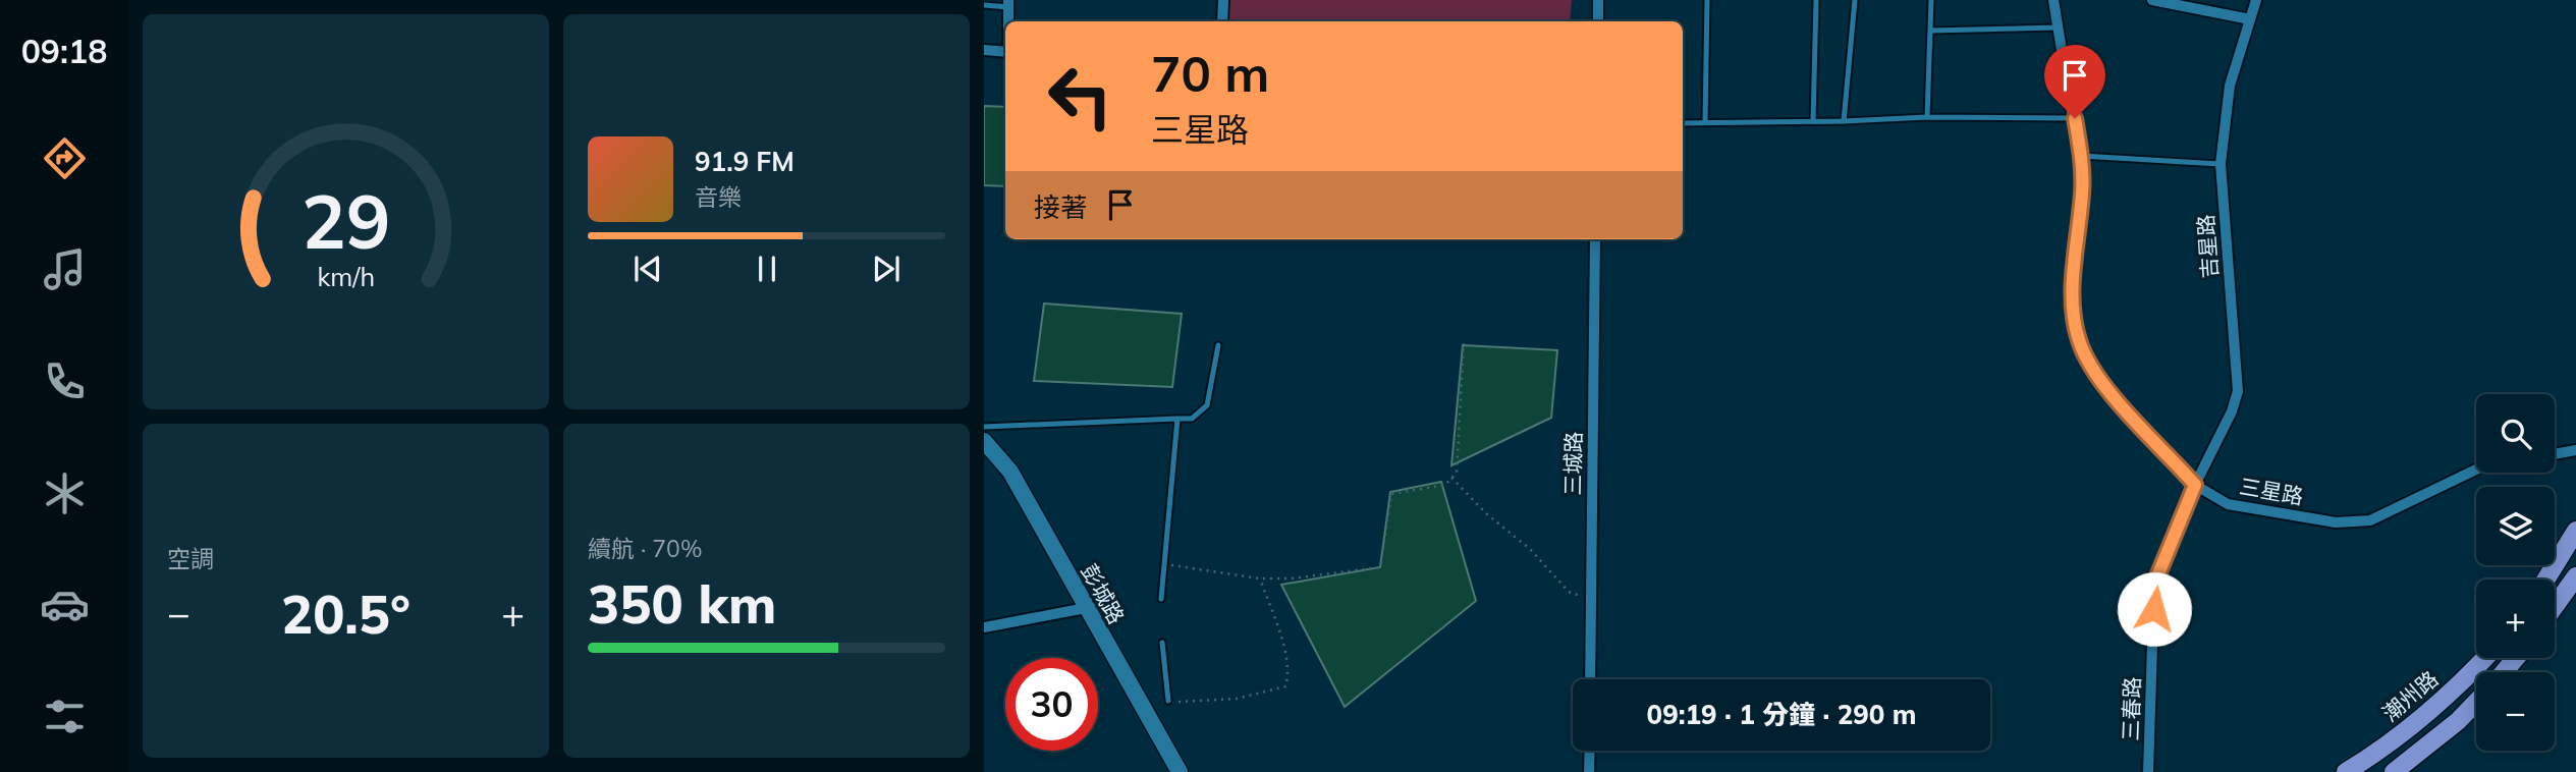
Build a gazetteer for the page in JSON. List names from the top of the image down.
{
  "streets": {
    "main road": ["潮州路"],
    "street": [
      "吉星路",
      "三城路",
      "三星路",
      "彭城路",
      "三春路"
    ]
  },
  "crossings": [
    ["吉星路", "三星路"],
    ["吉星路", "三春路"],
    ["三星路", "三春路"]
  ],
  "page": {
    "tabs": "09:18",
    "turn": ["70 m", "三星路"],
    "song": ["91.9 FM", "音樂"],
    "then": "接著",
    "map_buttons": ["+", "−"],
    "tile": [
      "空調",
      ["續航 · 70%", "350 km"]
    ],
    "heat": ["−", "20.5°", "+"],
    "limit": "30",
    "trip": "09:19 · 1 分鐘 · 290 m",
    "gauge": ["29", "km/h"]
  }
}
